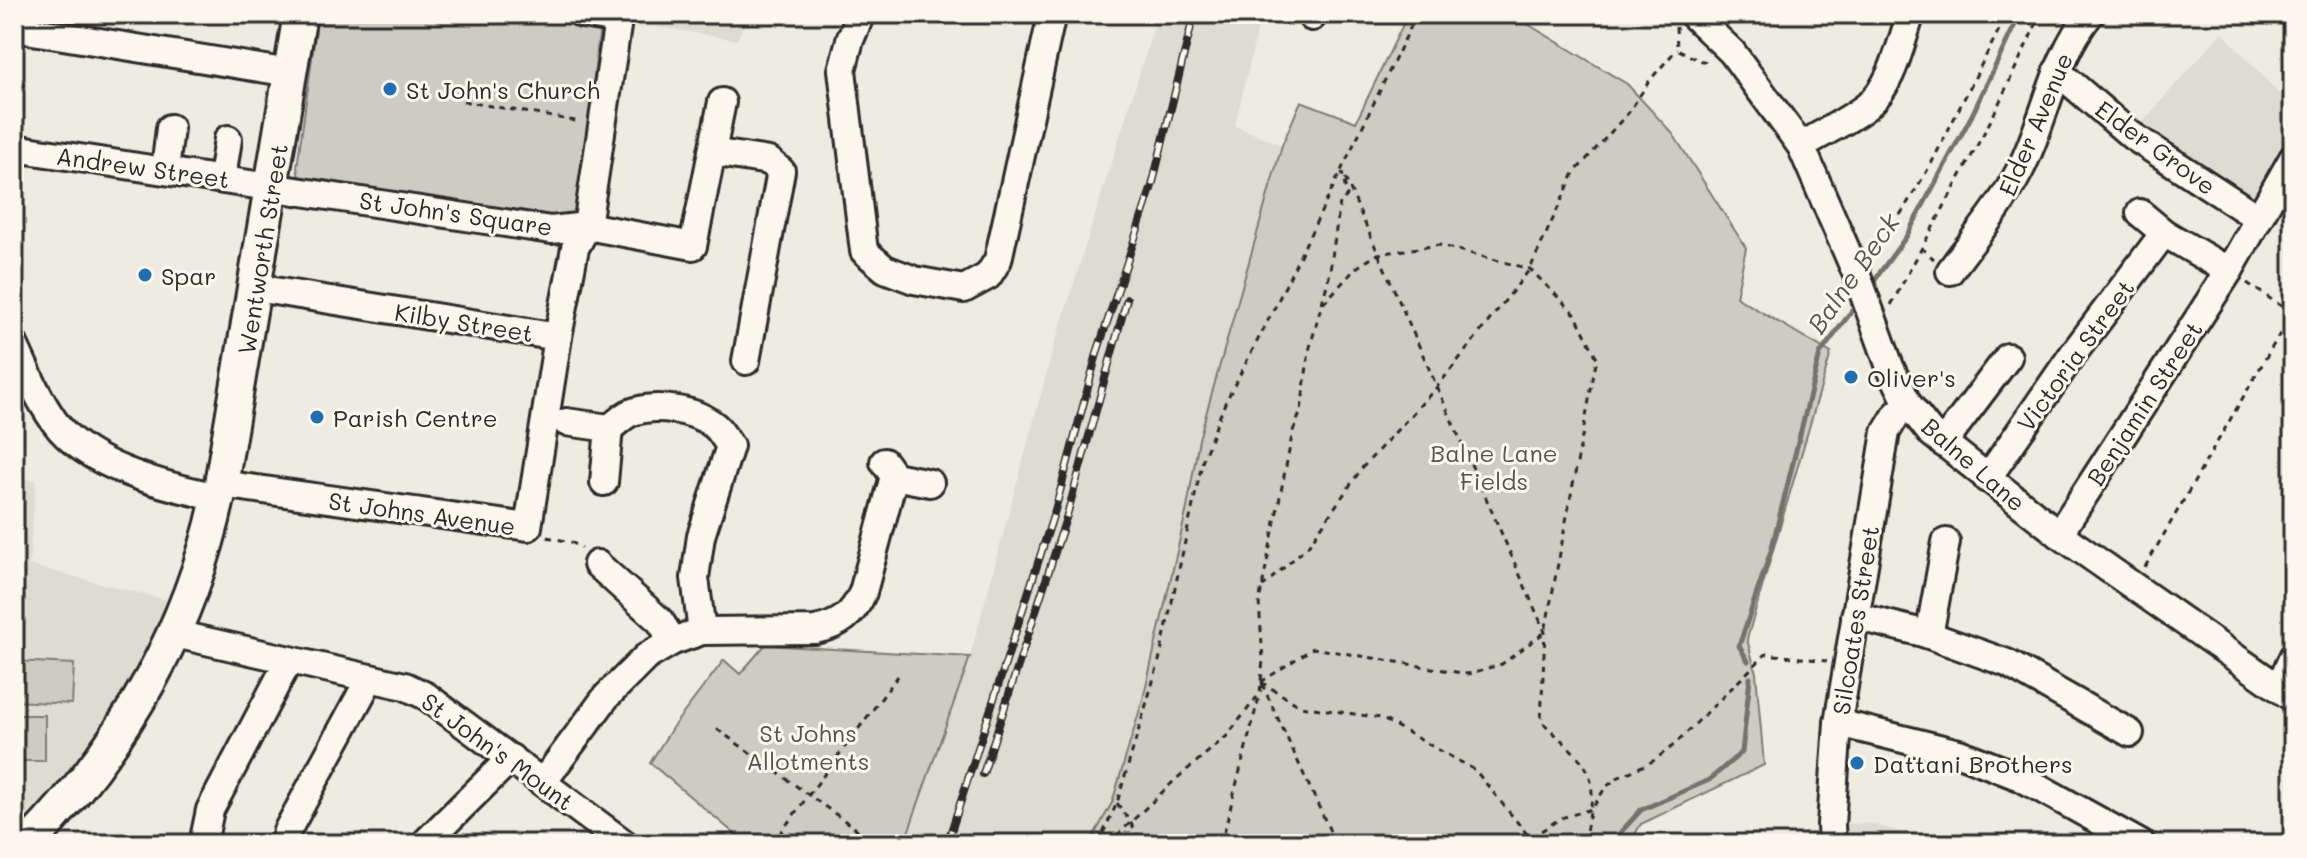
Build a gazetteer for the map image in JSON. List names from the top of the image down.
{
  "streets": {
    "main road": ["Wentworth Street"],
    "street": [
      "Elder Avenue",
      "Elder Grove",
      "Andrew Street",
      "St John's Square",
      "Kilby Street",
      "Victoria Street",
      "Benjamin Street",
      "Balne Lane",
      "St Johns Avenue",
      "Silcoates Street",
      "St John's Mount"
    ]
  },
  "crossings": [
    ["Elder Avenue", "Elder Grove"],
    ["Elder Grove", "Benjamin Street"],
    ["Andrew Street", "St John's Square"],
    ["Andrew Street", "Wentworth Street"],
    ["St John's Square", "Wentworth Street"],
    ["St John's Square", "Kilby Street"],
    ["Wentworth Street", "Kilby Street"],
    ["Wentworth Street", "St Johns Avenue"],
    ["Wentworth Street", "St John's Mount"],
    ["Kilby Street", "St Johns Avenue"],
    ["Victoria Street", "Balne Lane"],
    ["Benjamin Street", "Balne Lane"],
    ["Balne Lane", "Silcoates Street"]
  ],
  "water": ["Balne Beck"],
  "parks": ["Balne Lane Fields", "St Johns Allotments"],
  "places": [
    "St John's Church",
    "Spar",
    "Oliver's",
    "Parish Centre",
    "Dattani Brothers"
  ]
}
